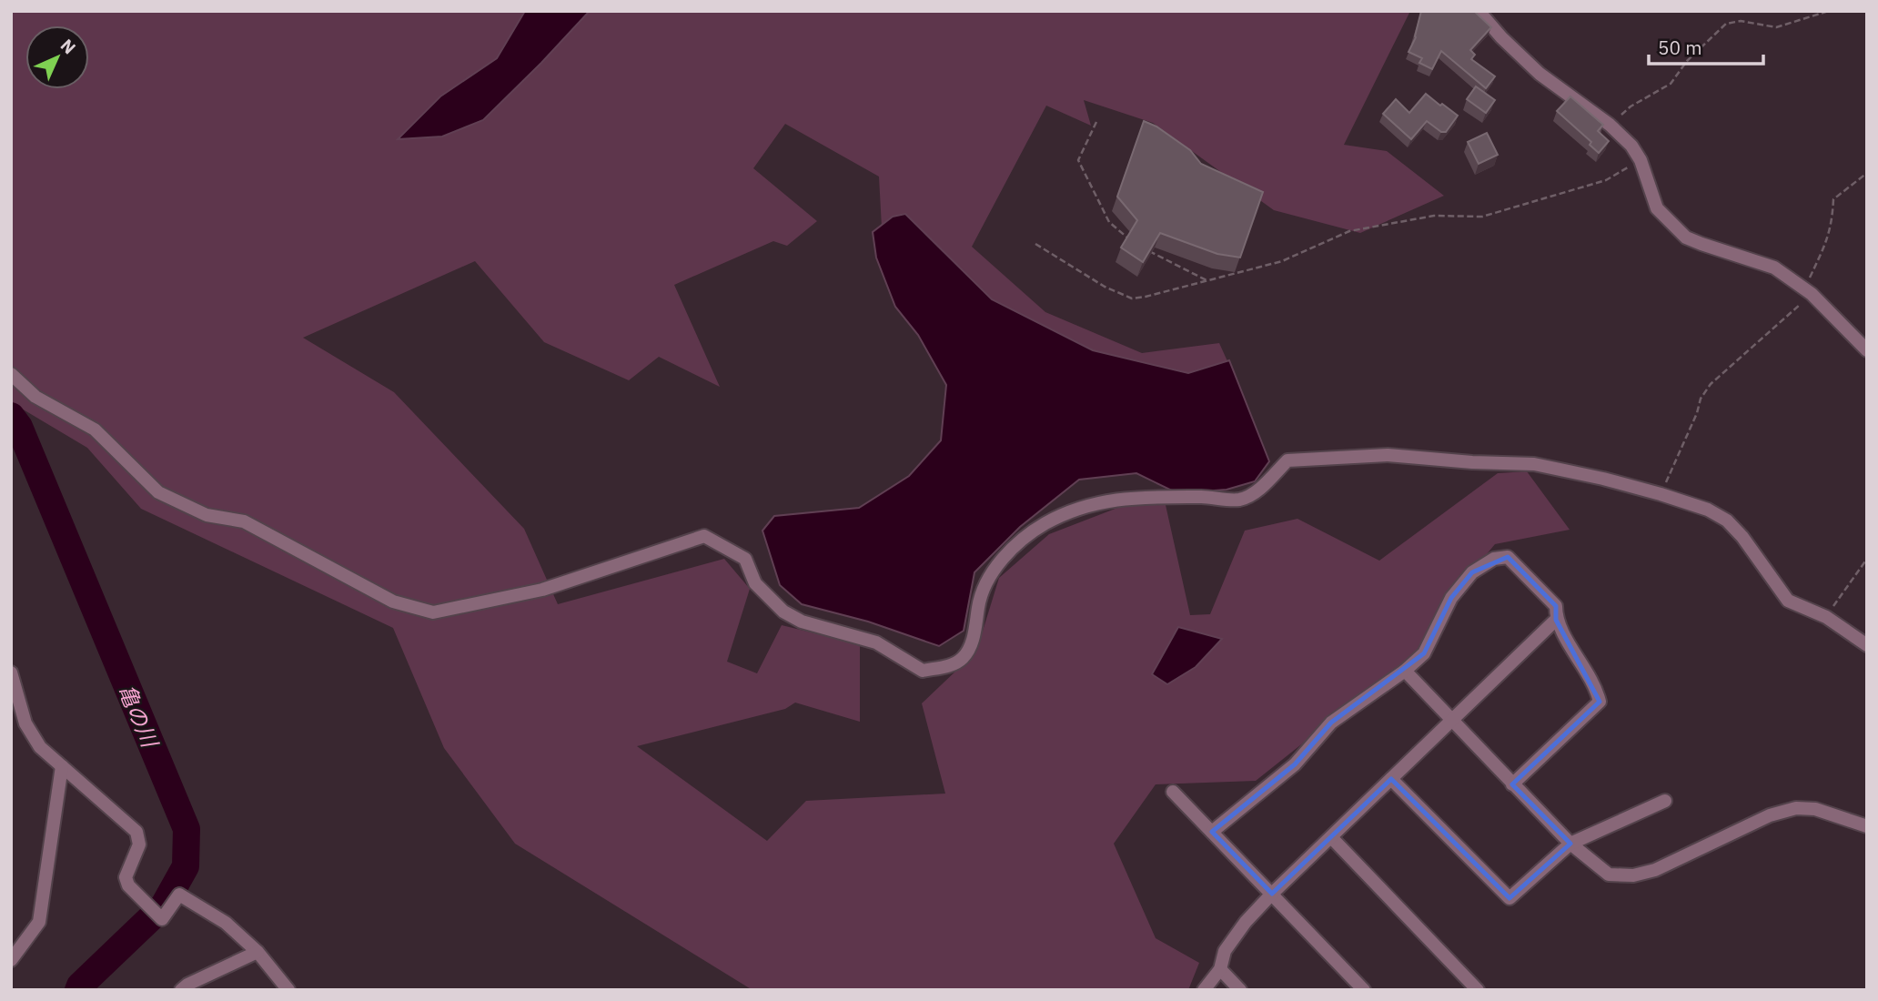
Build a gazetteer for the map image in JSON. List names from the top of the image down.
{
  "water": ["亀の川"],
  "scale_bar": "50 m",
  "north": "top right"
}
